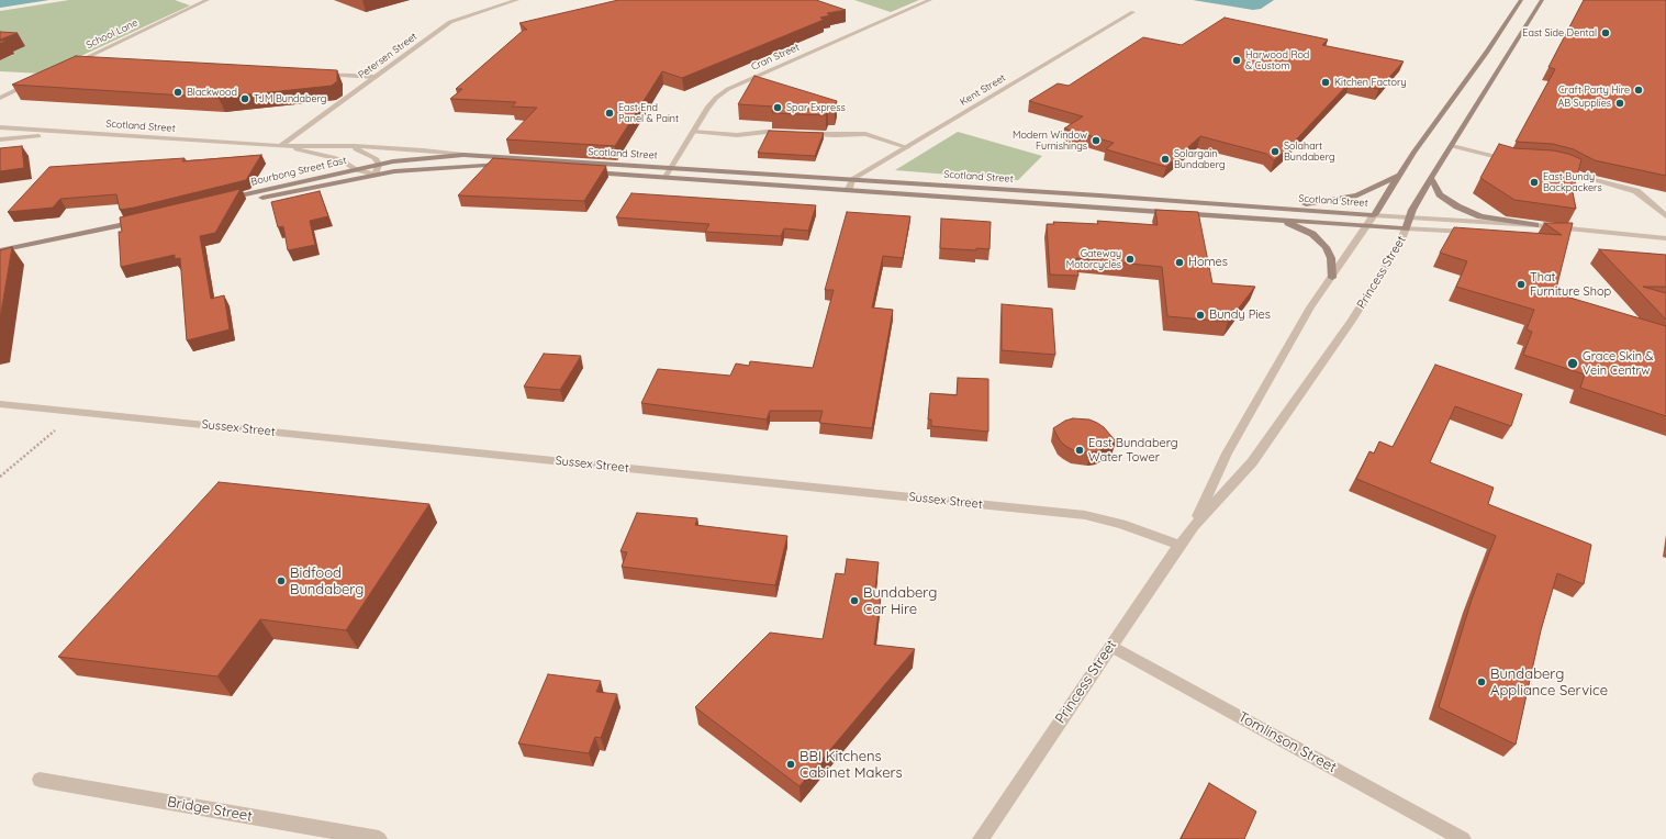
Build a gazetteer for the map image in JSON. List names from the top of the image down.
{
  "streets": {
    "main road": ["Scotland Street", "Bourbong Street East", "Princess Street"],
    "street": [
      "School Lane",
      "Petersen Street",
      "Cran Street",
      "Kent Street",
      "Sussex Street",
      "Tomlinson Street",
      "Bridge Street"
    ]
  },
  "crossings": [
    ["Petersen Street", "Scotland Street"],
    ["Cran Street", "Scotland Street"],
    ["Kent Street", "Scotland Street"],
    ["Scotland Street", "Bourbong Street East"],
    ["Scotland Street", "Princess Street"],
    ["Princess Street", "Sussex Street"],
    ["Princess Street", "Tomlinson Street"]
  ],
  "places": [
    "East Side Dental",
    "Harwood Rod & Custom",
    "Kitchen Factory",
    "Craft Party Hire",
    "Blackwood",
    "TJM Bundaberg",
    "AB Supplies",
    "Spar Express",
    "East End Panel & Paint",
    "Modern Window Furnishings",
    "Solahart Bundaberg",
    "Solargain Bundaberg",
    "East Bundy Backpackers",
    "Gateway Motorcycles",
    "Homes",
    "That Furniture Shop",
    "Bundy Pies",
    "Grace Skin & Vein Centrw",
    "East Bundaberg Water Tower",
    "Bidfood Bundaberg",
    "Bundaberg Car Hire",
    "Bundaberg Appliance Service",
    "BBI Kitchens Cabinet Makers"
  ]
}
